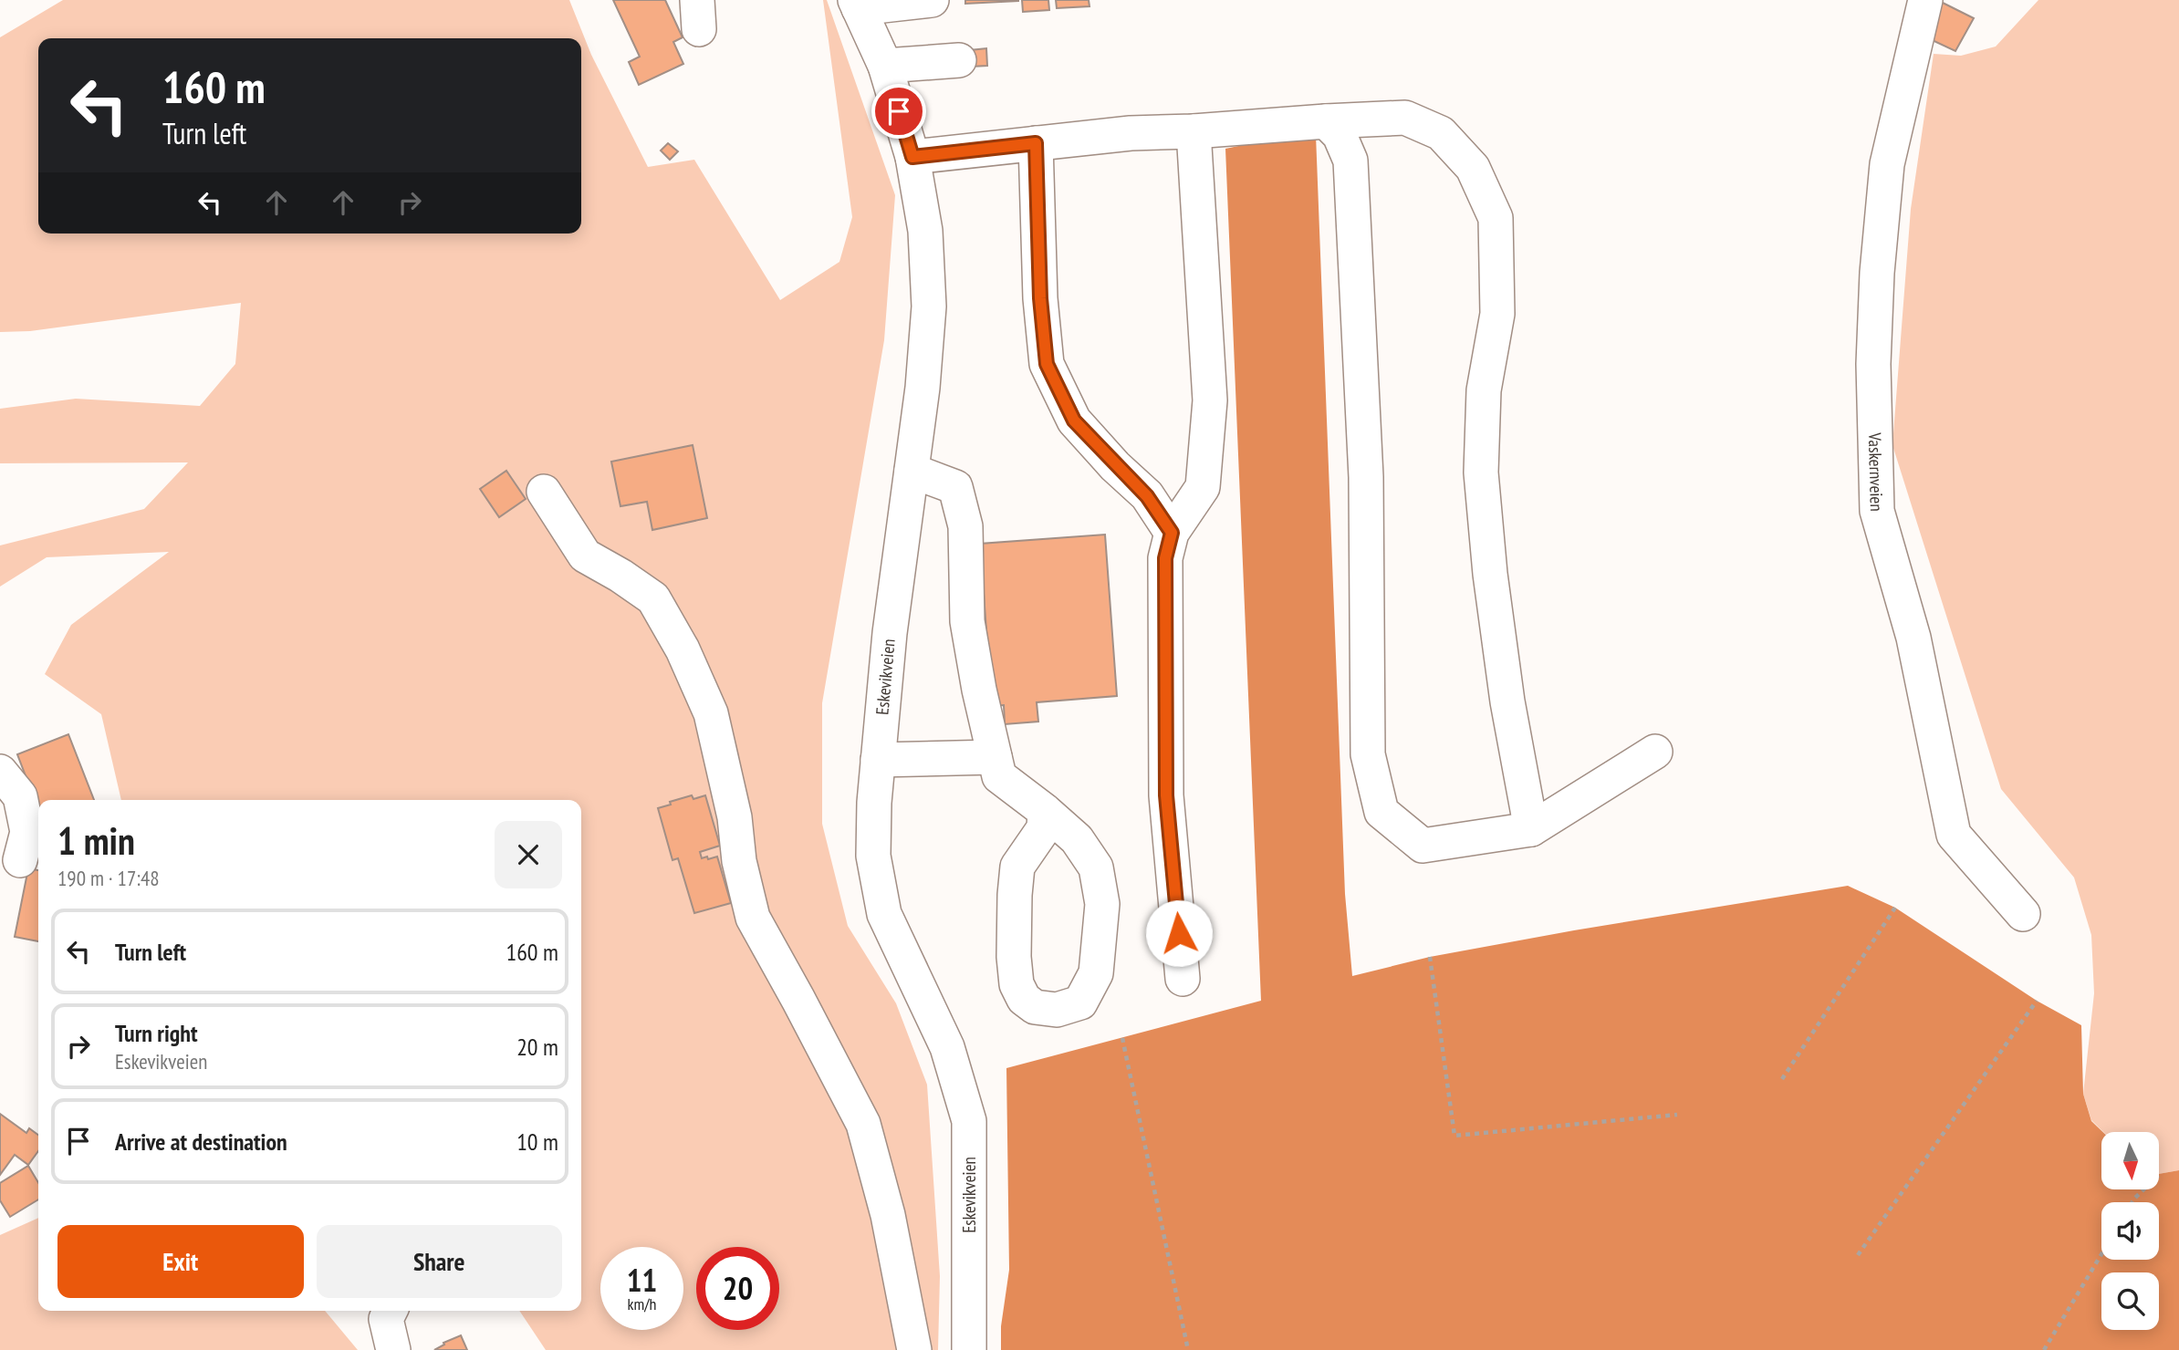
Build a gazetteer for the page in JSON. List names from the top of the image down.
{
  "streets": {
    "street": ["Vaskernveien", "Eskevikveien"]
  },
  "north": "bottom",
  "page": {
    "turn": ["160 m", "Turn left"],
    "heading": ["1 min", "190 m · 17:48"],
    "list": [
      {
        "name": "Turn left",
        "value": "160 m"
      },
      {
        "name": "Turn right",
        "note": "Eskevikveien",
        "value": "20 m"
      },
      {
        "name": "Arrive at destination",
        "value": "10 m"
      }
    ],
    "buttons": ["Exit", "Share"],
    "speed": "11 km/h",
    "limit": "20"
  }
}
